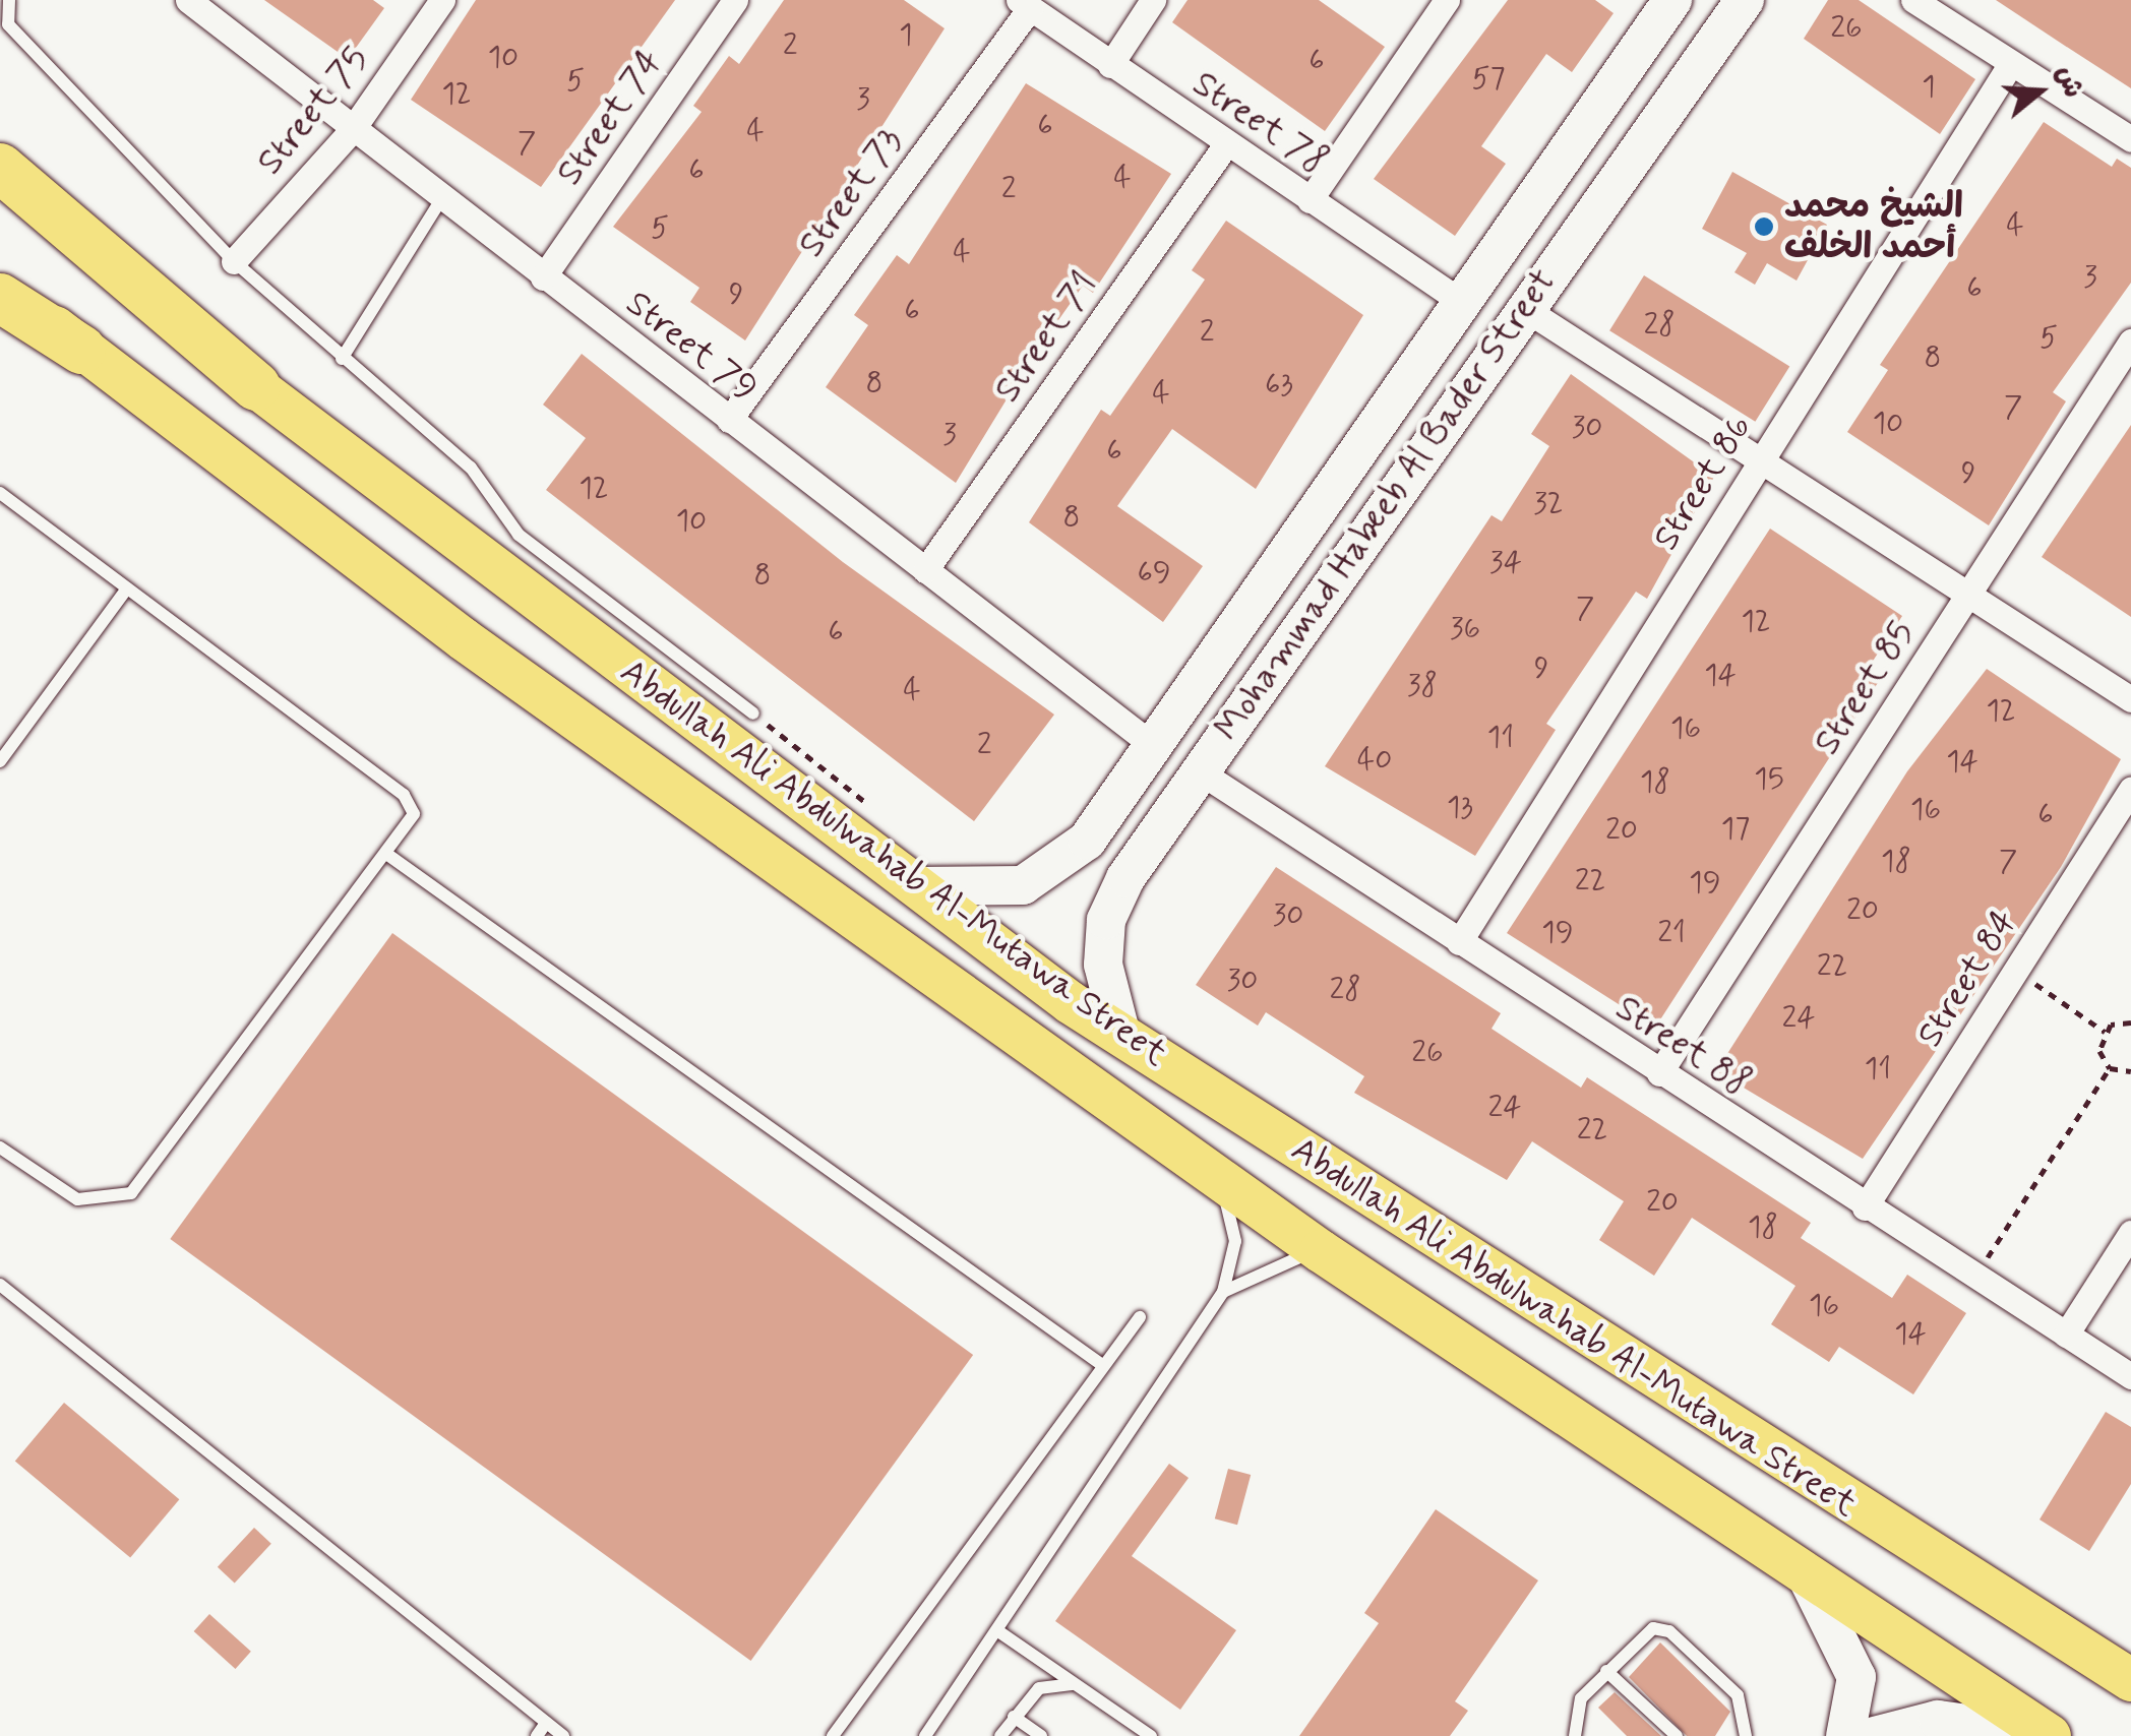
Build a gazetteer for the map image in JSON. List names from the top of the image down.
{
  "streets": {
    "main road": ["Abdullah Ali Abdulwahab Al-Mutawa Street"],
    "street": [
      "Street 75",
      "Street 74",
      "Street 78",
      "Street 73",
      "Street 71",
      "Street 79",
      "Street 86",
      "Mohammad Habeeb Al Bader Street",
      "Street 85",
      "Street 84",
      "Street 88"
    ]
  },
  "crossings": [
    ["Street 75", "Street 79"],
    ["Street 74", "Street 79"],
    ["Street 78", "Street 73"],
    ["Street 78", "Street 71"],
    ["Street 78", "Mohammad Habeeb Al Bader Street"],
    ["Street 73", "Street 79"],
    ["Street 71", "Street 79"],
    ["Street 79", "Mohammad Habeeb Al Bader Street"],
    ["Street 86", "Street 88"],
    ["Mohammad Habeeb Al Bader Street", "Abdullah Ali Abdulwahab Al-Mutawa Street"],
    ["Mohammad Habeeb Al Bader Street", "Street 88"],
    ["Street 85", "Street 88"],
    ["Street 84", "Street 88"]
  ],
  "places": ["الشيخ محمد أحمد الخلف"],
  "house_numbers": [
    "26",
    "1",
    "2",
    "10",
    "6",
    "57",
    "5",
    "1",
    "12",
    "3",
    "6",
    "4",
    "7",
    "6",
    "4",
    "2",
    "4",
    "5",
    "4",
    "3",
    "6",
    "9",
    "6",
    "28",
    "2",
    "5",
    "8",
    "8",
    "63",
    "4",
    "7",
    "10",
    "30",
    "3",
    "6",
    "9",
    "12",
    "32",
    "8",
    "10",
    "34",
    "69",
    "8",
    "7",
    "12",
    "36",
    "6",
    "9",
    "14",
    "38",
    "4",
    "12",
    "16",
    "11",
    "2",
    "40",
    "14",
    "15",
    "18",
    "13",
    "16",
    "6",
    "17",
    "20",
    "18",
    "7",
    "22",
    "19",
    "20",
    "30",
    "19",
    "21",
    "22",
    "30",
    "28",
    "24",
    "26",
    "11",
    "24",
    "22",
    "20",
    "18",
    "16",
    "14"
  ],
  "north": "right"
}
